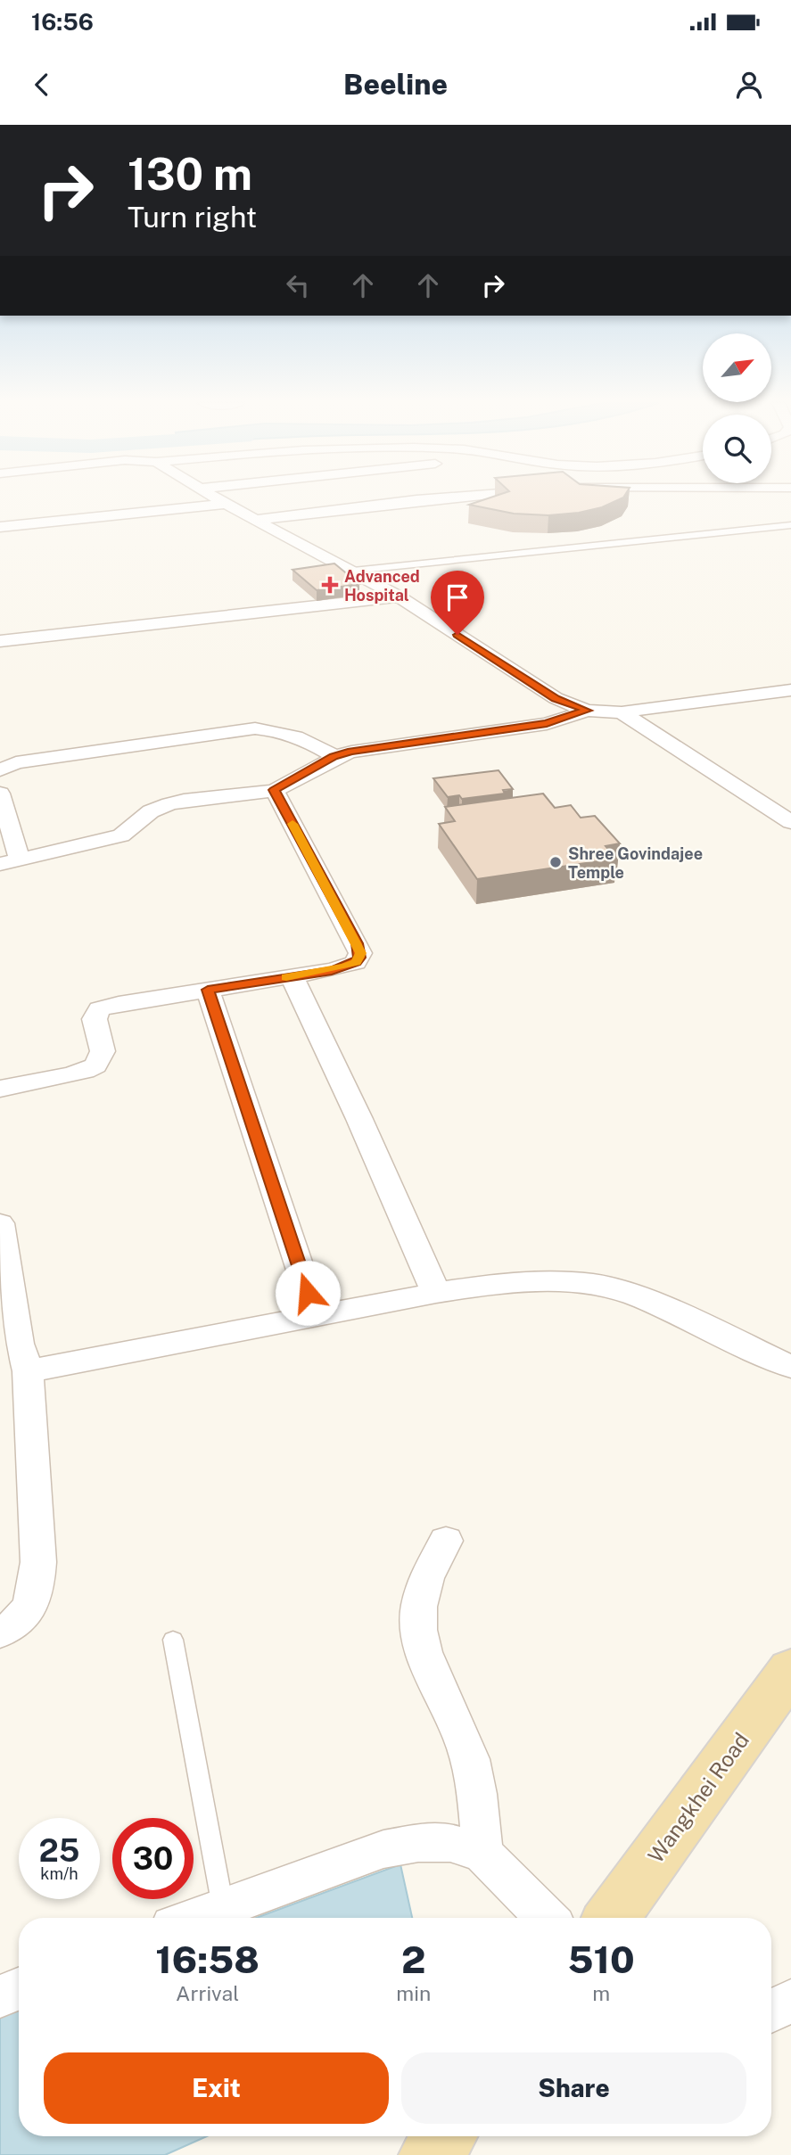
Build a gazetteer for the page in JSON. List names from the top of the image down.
{
  "streets": {
    "main road": ["Wangkhei Road"]
  },
  "places": {
    "health": ["Advanced Hospital"],
    "other": ["Shree Govindajee Temple"]
  },
  "north": "top right",
  "page": {
    "status": "16:56",
    "header": "Beeline",
    "turn": ["130 m", "Turn right"],
    "speed": "25 km/h",
    "limit": "30",
    "eta": [
      "16:58",
      "Arrival",
      "2",
      "min",
      "510",
      "m"
    ],
    "buttons": ["Exit", "Share"]
  }
}
